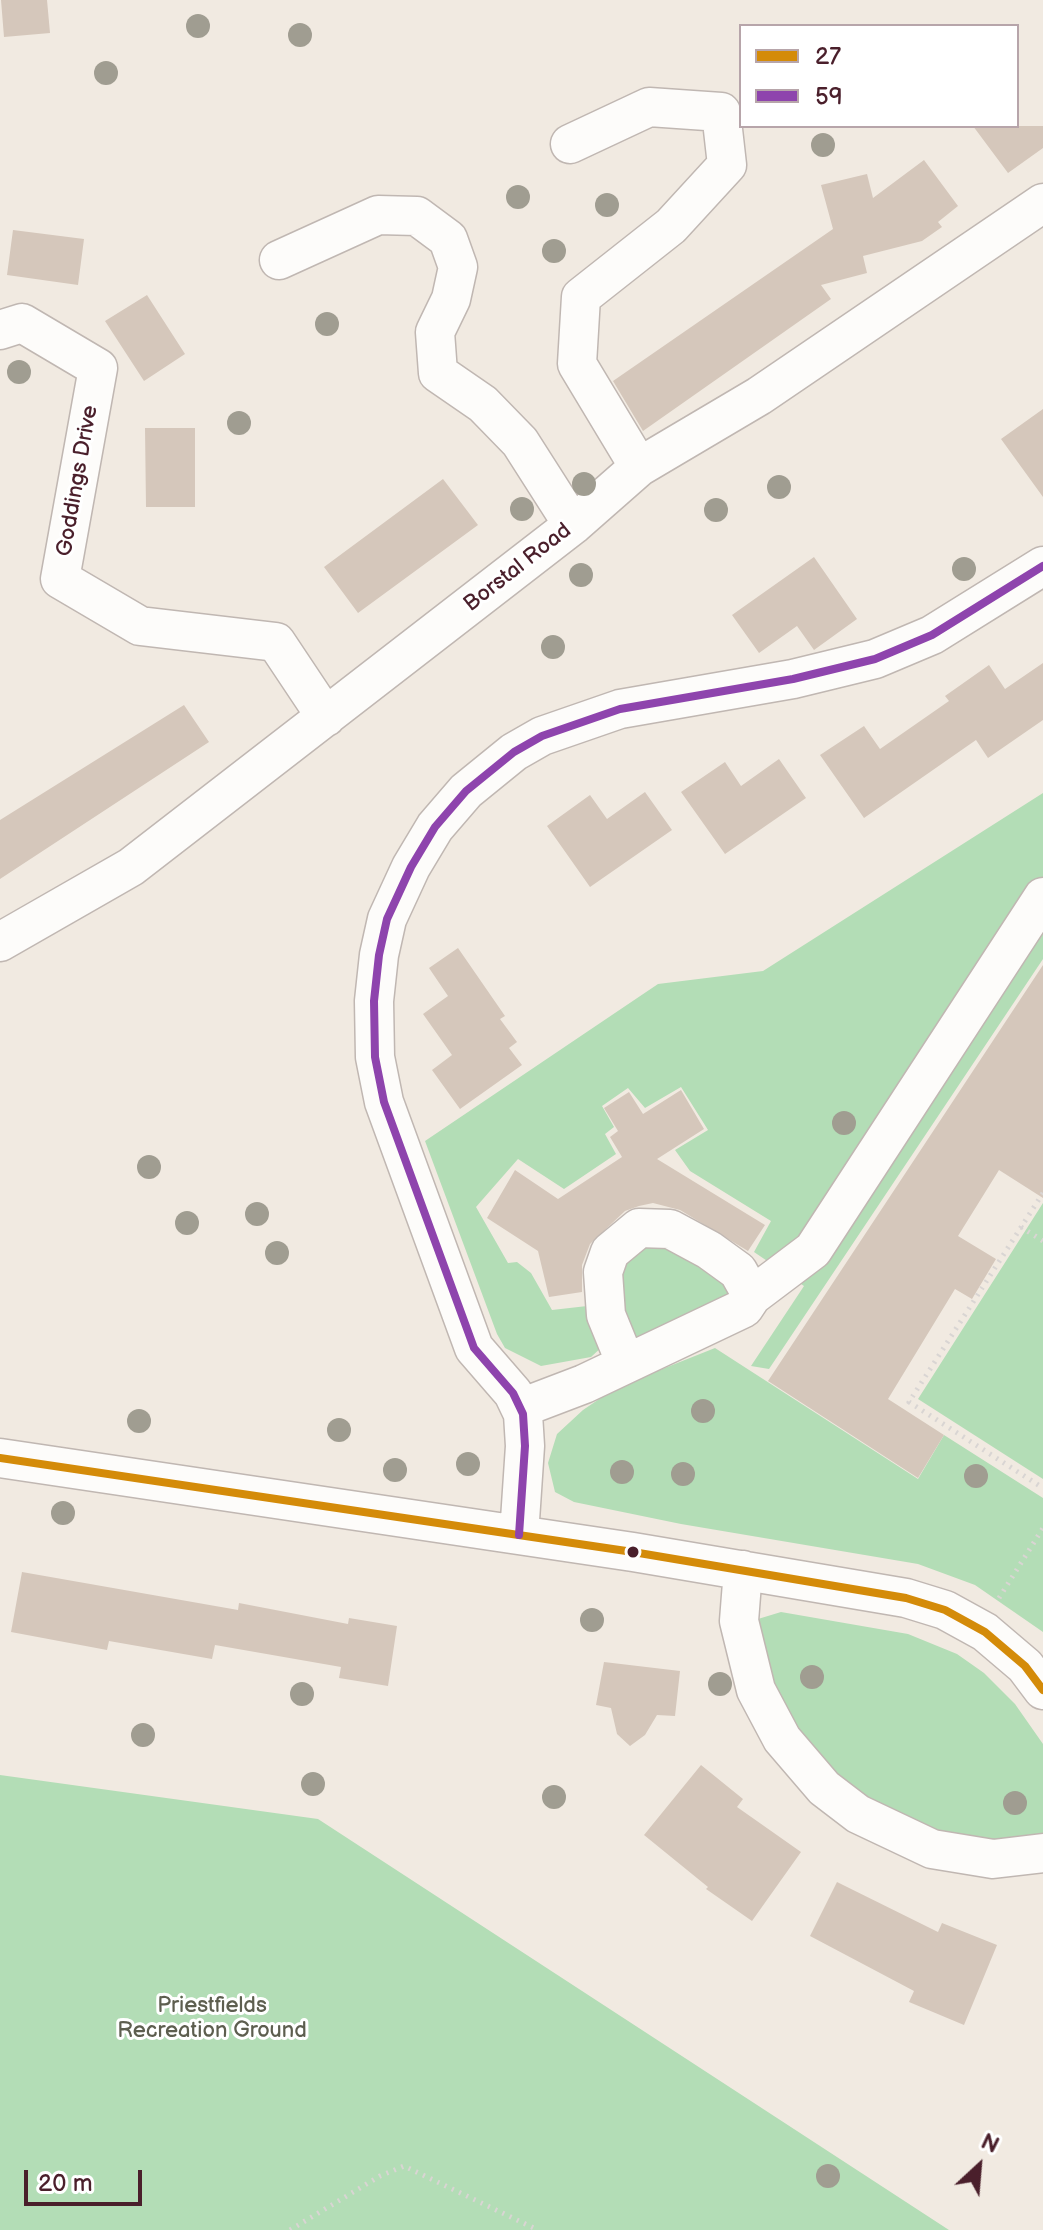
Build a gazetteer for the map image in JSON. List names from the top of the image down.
{
  "streets": {
    "street": ["Goddings Drive", "Borstal Road"]
  },
  "crossings": [
    ["Goddings Drive", "Borstal Road"]
  ],
  "parks": ["Priestfields Recreation Ground"],
  "lines": ["transit line 59", "transit line 27"],
  "legend": ["27", "59"],
  "scale_bar": "20 m",
  "north": "top right"
}
